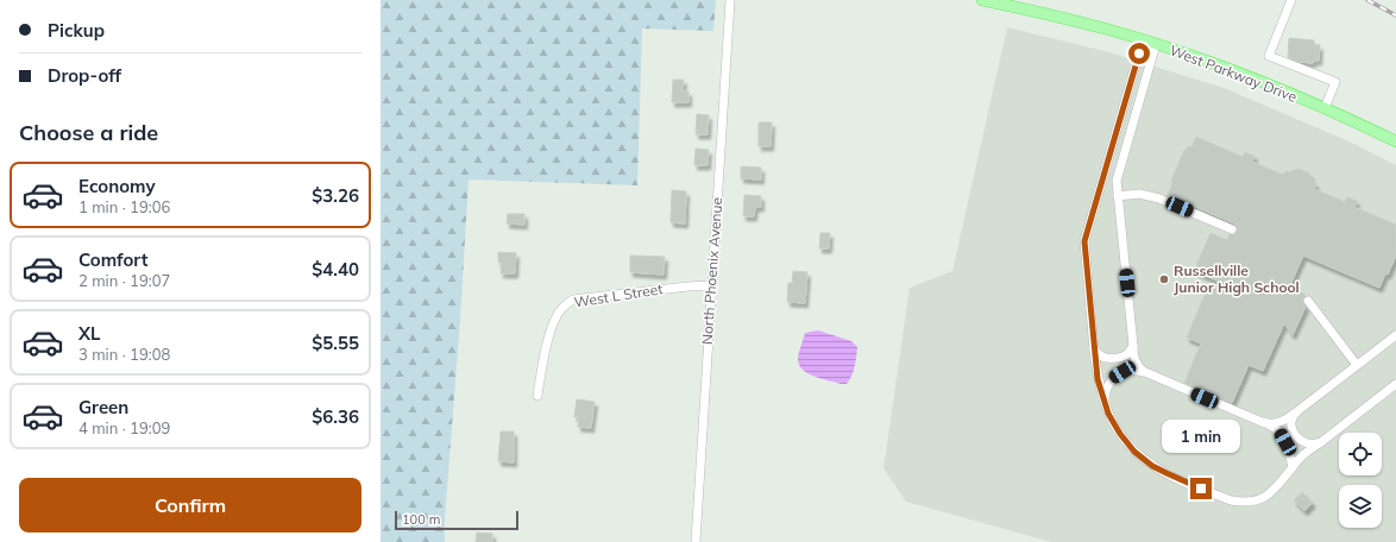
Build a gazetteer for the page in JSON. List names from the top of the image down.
{
  "streets": {
    "main road": ["West Parkway Drive"],
    "street": ["North Phoenix Avenue", "West L Street"]
  },
  "crossings": [
    ["North Phoenix Avenue", "West L Street"]
  ],
  "places": ["Russellville Junior High School"],
  "scale_bar": "100 m",
  "page": {
    "banner": ["Pickup", "Drop-off"],
    "heading": "Choose a ride",
    "list": [
      {
        "name": "Economy",
        "note": "1 min · 19:06",
        "value": "$3.26"
      },
      {
        "name": "Comfort",
        "note": "2 min · 19:07",
        "value": "$4.40"
      },
      {
        "name": "XL",
        "note": "3 min · 19:08",
        "value": "$5.55"
      },
      {
        "name": "Green",
        "note": "4 min · 19:09",
        "value": "$6.36"
      }
    ],
    "bubble": "1 min",
    "buttons": "Confirm",
    "scale": "100 m"
  }
}
